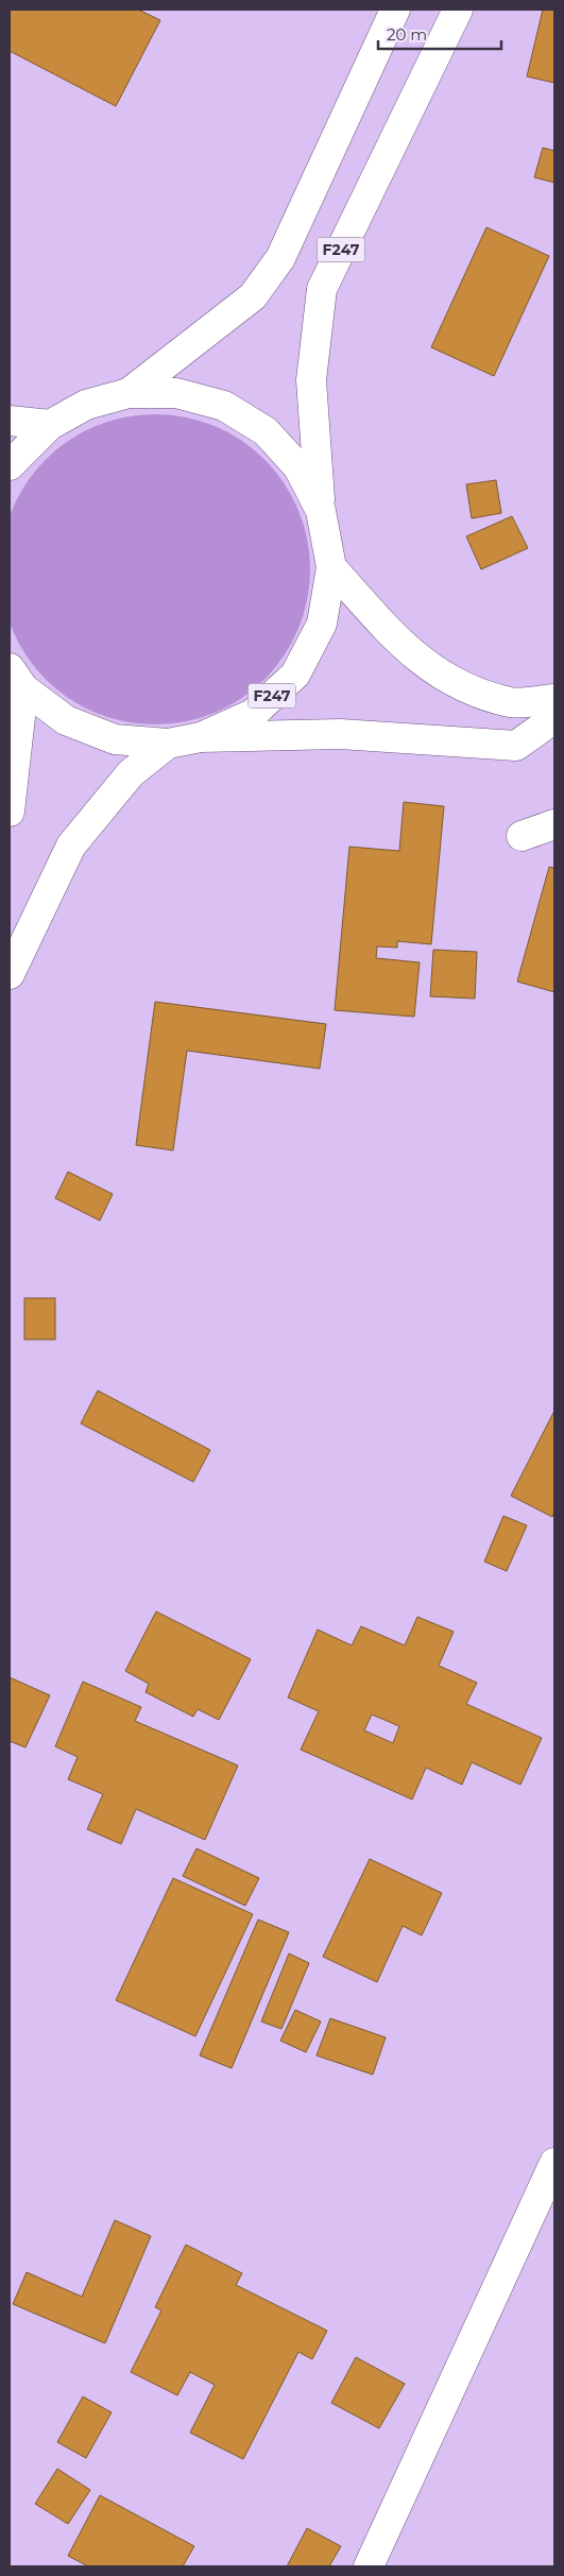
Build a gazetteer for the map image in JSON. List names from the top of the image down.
{
  "streets": {
    "main road": ["F247"]
  },
  "scale_bar": "20 m"
}
